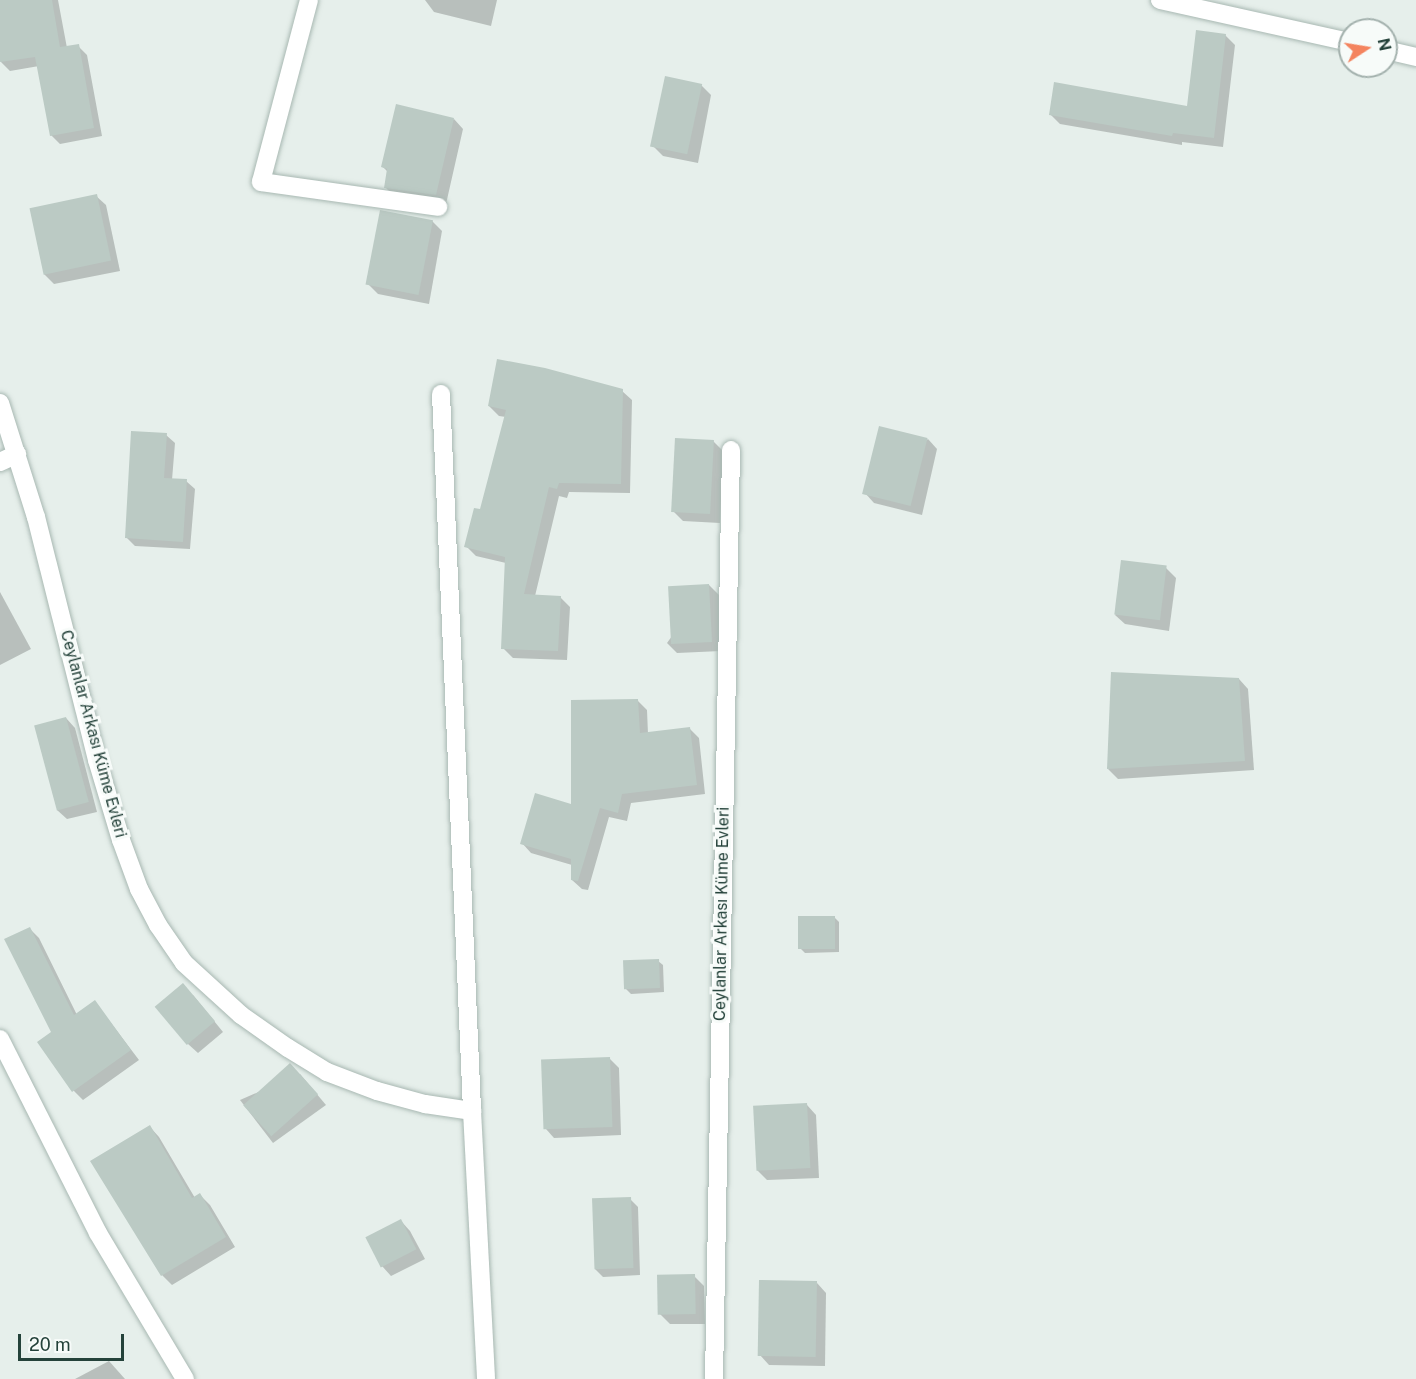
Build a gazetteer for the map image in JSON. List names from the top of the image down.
{
  "streets": {
    "street": ["Ceylanlar Arkası Küme Evleri"]
  },
  "scale_bar": "20 m",
  "north": "right"
}
